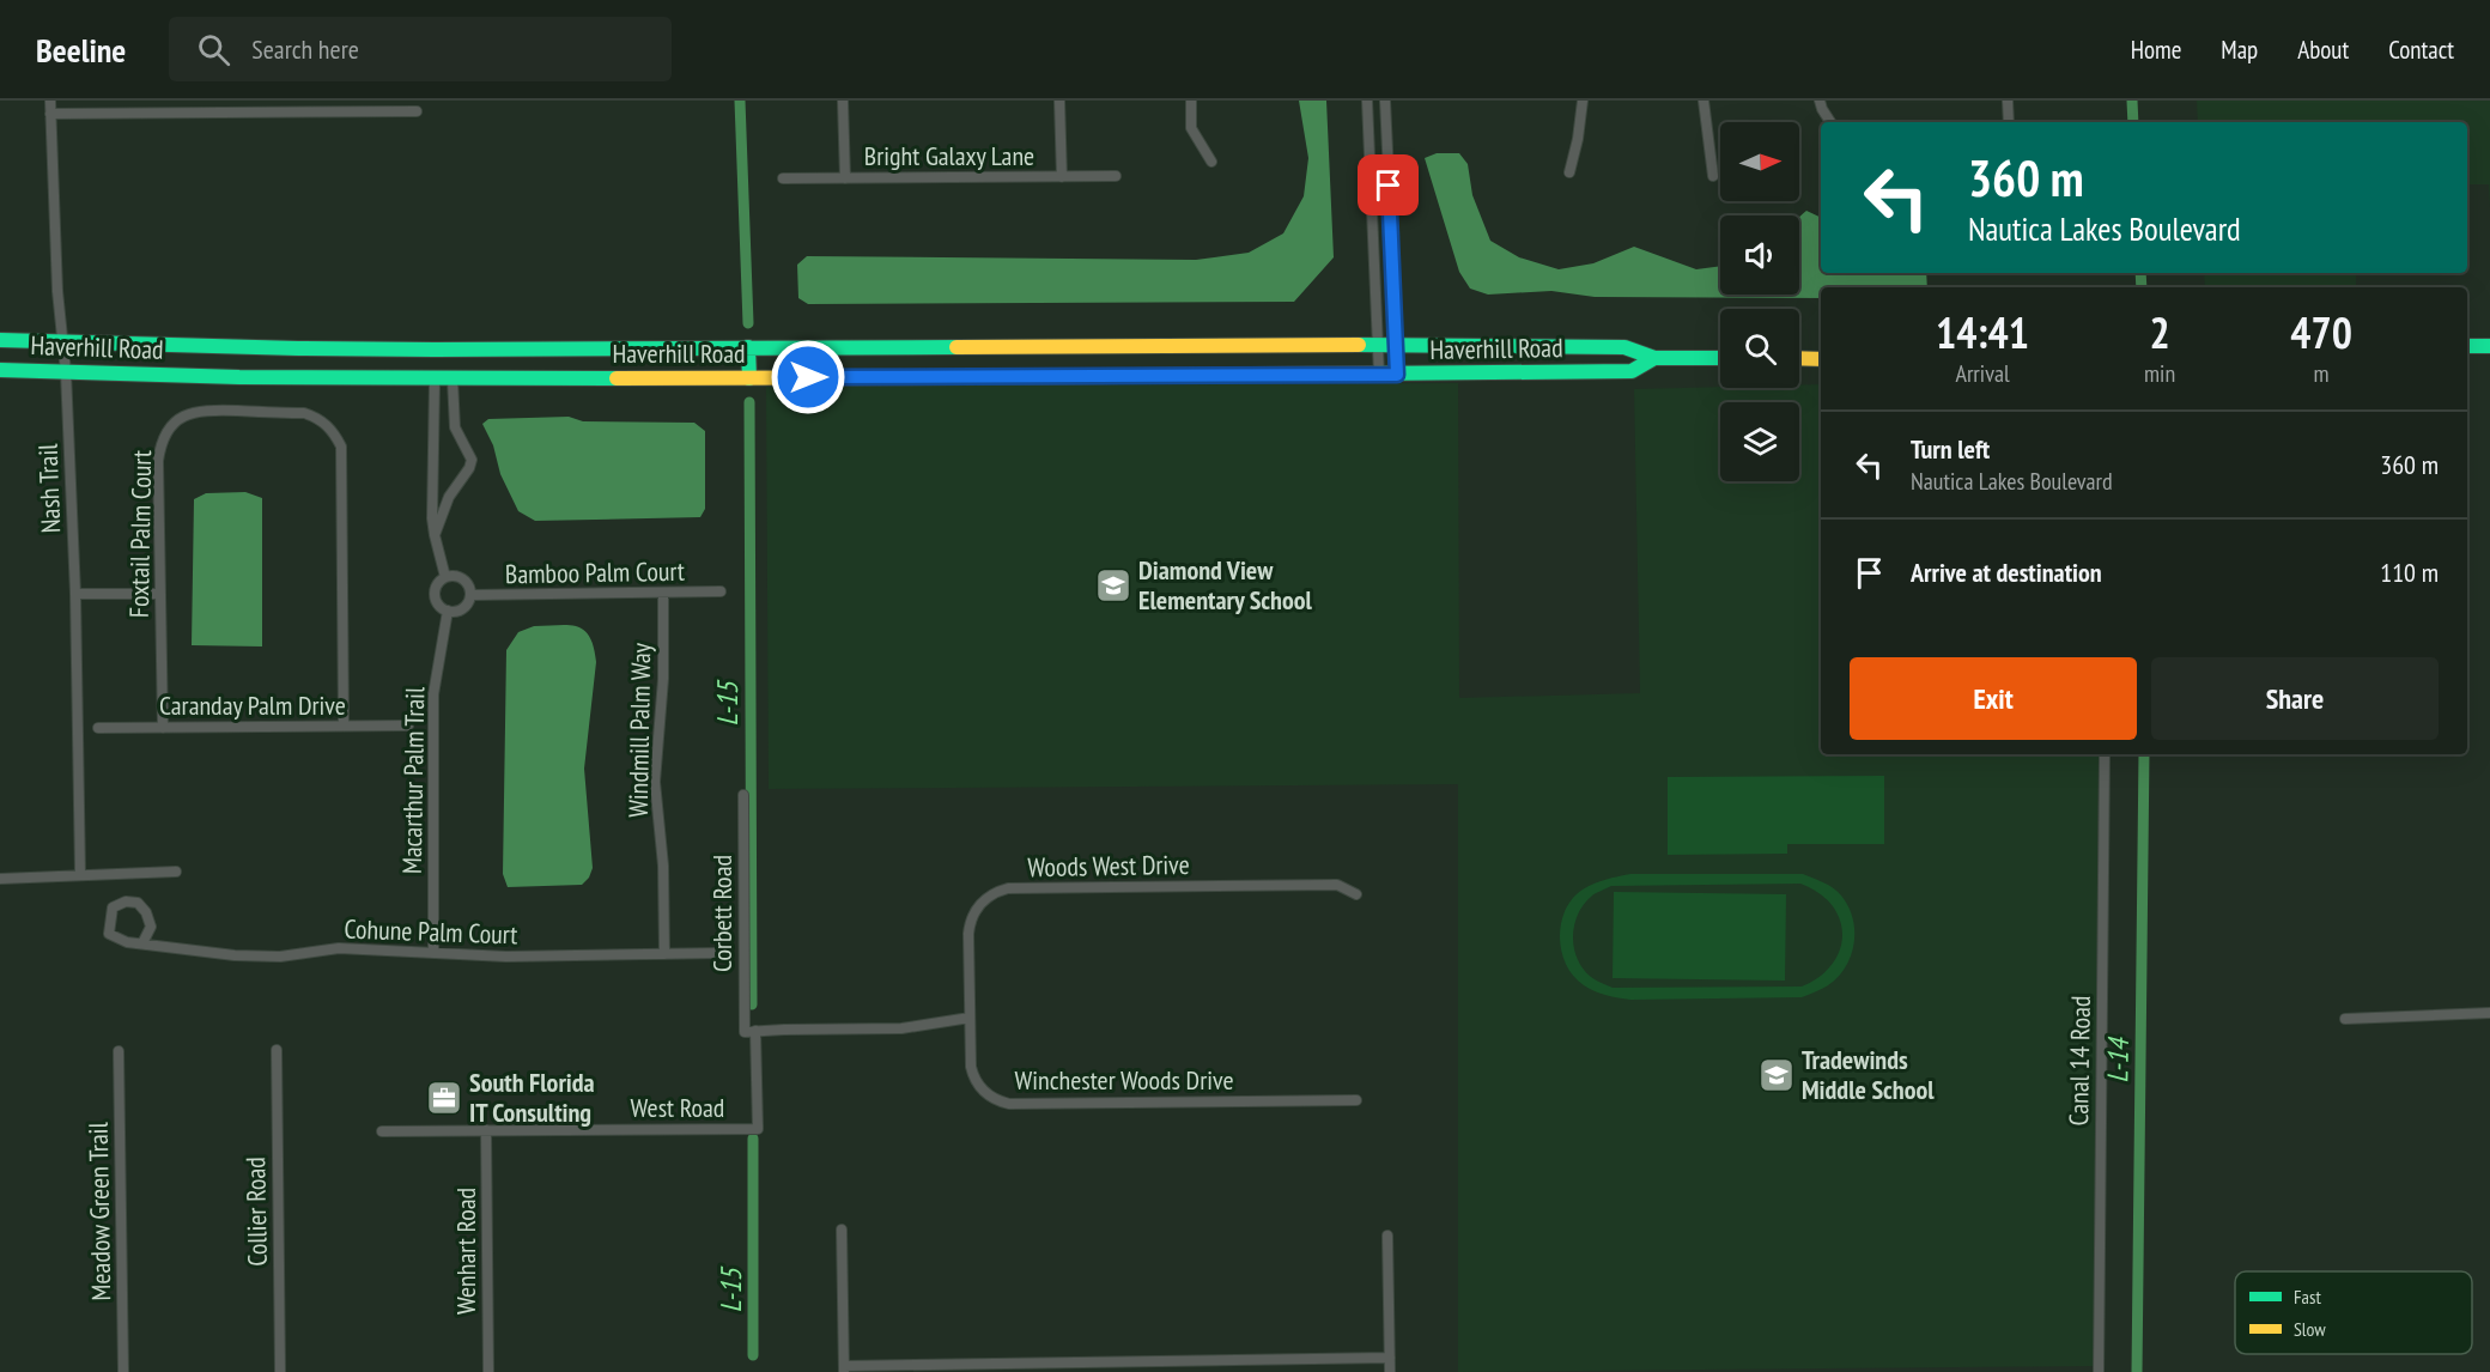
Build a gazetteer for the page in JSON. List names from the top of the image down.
{
  "streets": {
    "street": [
      "Bright Galaxy Lane",
      "Haverhill Road",
      "Nash Trail",
      "Foxtail Palm Court",
      "Bamboo Palm Court",
      "Caranday Palm Drive",
      "Windmill Palm Way",
      "Macarthur Palm Trail",
      "Woods West Drive",
      "Corbett Road",
      "Cohune Palm Court",
      "Canal 14 Road",
      "Winchester Woods Drive",
      "West Road",
      "Meadow Green Trail",
      "Collier Road",
      "Wenhart Road"
    ]
  },
  "crossings": [
    ["Haverhill Road", "Nash Trail"],
    ["Foxtail Palm Court", "Caranday Palm Drive"],
    ["Bamboo Palm Court", "Windmill Palm Way"],
    ["Bamboo Palm Court", "Macarthur Palm Trail"],
    ["Windmill Palm Way", "Cohune Palm Court"],
    ["Macarthur Palm Trail", "Cohune Palm Court"],
    ["Woods West Drive", "Winchester Woods Drive"],
    ["Corbett Road", "West Road"],
    ["West Road", "Wenhart Road"]
  ],
  "water": ["L-15", "L-14"],
  "places": {
    "school or university": ["Diamond View Elementary School", "Tradewinds Middle School"],
    "office": ["South Florida IT Consulting"]
  },
  "legend": ["Fast", "Slow"],
  "north": "right",
  "page": {
    "header": "Beeline",
    "search": "Search here",
    "nav": [
      "Home",
      "Map",
      "About",
      "Contact"
    ],
    "turn": ["360 m", "Nautica Lakes Boulevard"],
    "eta": [
      "14:41",
      "Arrival",
      "2",
      "min",
      "470",
      "m"
    ],
    "list": [
      {
        "name": "Turn left",
        "note": "Nautica Lakes Boulevard",
        "value": "360 m"
      },
      {
        "name": "Arrive at destination",
        "value": "110 m"
      }
    ],
    "buttons": ["Exit", "Share"]
  }
}
